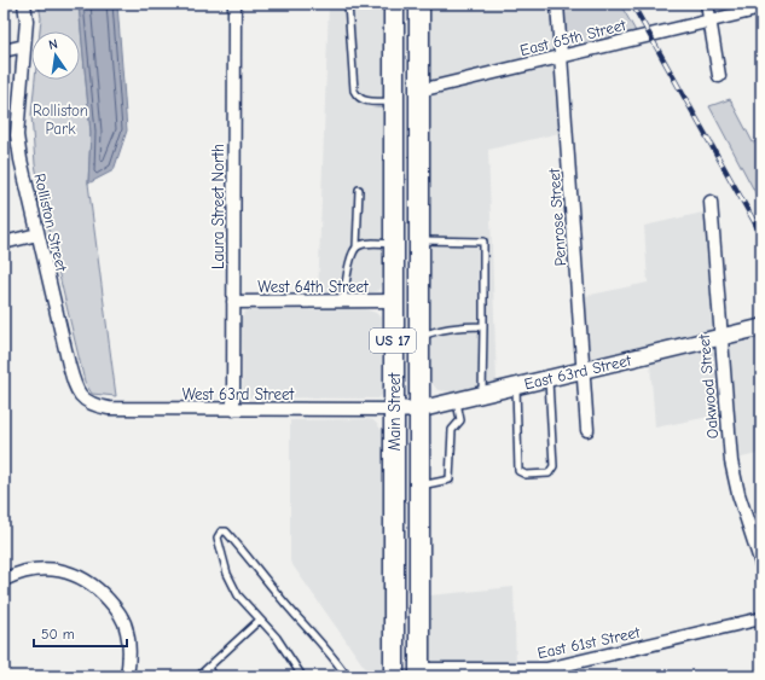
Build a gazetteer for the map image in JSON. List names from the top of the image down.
{
  "streets": {
    "main road": ["US 17", "Main Street"],
    "street": [
      "East 65th Street",
      "Laura Street North",
      "Penrose Street",
      "Rolliston Street",
      "West 64th Street",
      "East 63rd Street",
      "Oakwood Street",
      "West 63rd Street",
      "East 61st Street"
    ]
  },
  "crossings": [
    ["East 65th Street", "Penrose Street"],
    ["East 65th Street", "Main Street"],
    ["Laura Street North", "West 64th Street"],
    ["Laura Street North", "West 63rd Street"],
    ["Penrose Street", "East 63rd Street"],
    ["Rolliston Street", "West 63rd Street"],
    ["West 64th Street", "Main Street"],
    ["East 63rd Street", "Oakwood Street"],
    ["East 63rd Street", "West 63rd Street"],
    ["East 63rd Street", "Main Street"],
    ["West 63rd Street", "Main Street"],
    ["Main Street", "East 61st Street"]
  ],
  "parks": ["Rolliston Park"],
  "scale_bar": "50 m",
  "north": "top"
}
